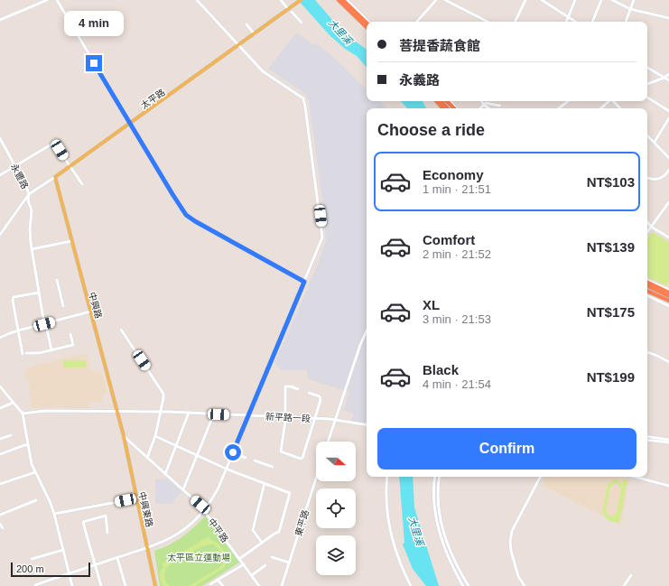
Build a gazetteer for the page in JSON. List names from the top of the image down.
{
  "streets": {
    "main road": ["太平路", "中興路", "中興東路"],
    "street": [
      "永豐路",
      "新平路一段",
      "東平路",
      "中平路"
    ]
  },
  "crossings": [
    ["太平路", "永豐路"],
    ["太平路", "中興路"],
    ["中興路", "新平路一段"],
    ["中興路", "中興東路"],
    ["中興路", "中平路"],
    ["中興東路", "中平路"]
  ],
  "water": ["大里溪"],
  "parks": ["太平區立運動場"],
  "scale_bar": "200 m",
  "north": "right",
  "page": {
    "bubble": "4 min",
    "banner": ["菩提香蔬食館", "永義路"],
    "heading": "Choose a ride",
    "list": [
      {
        "name": "Economy",
        "note": "1 min · 21:51",
        "value": "NT$103"
      },
      {
        "name": "Comfort",
        "note": "2 min · 21:52",
        "value": "NT$139"
      },
      {
        "name": "XL",
        "note": "3 min · 21:53",
        "value": "NT$175"
      },
      {
        "name": "Black",
        "note": "4 min · 21:54",
        "value": "NT$199"
      }
    ],
    "buttons": "Confirm",
    "scale": "200 m"
  }
}
